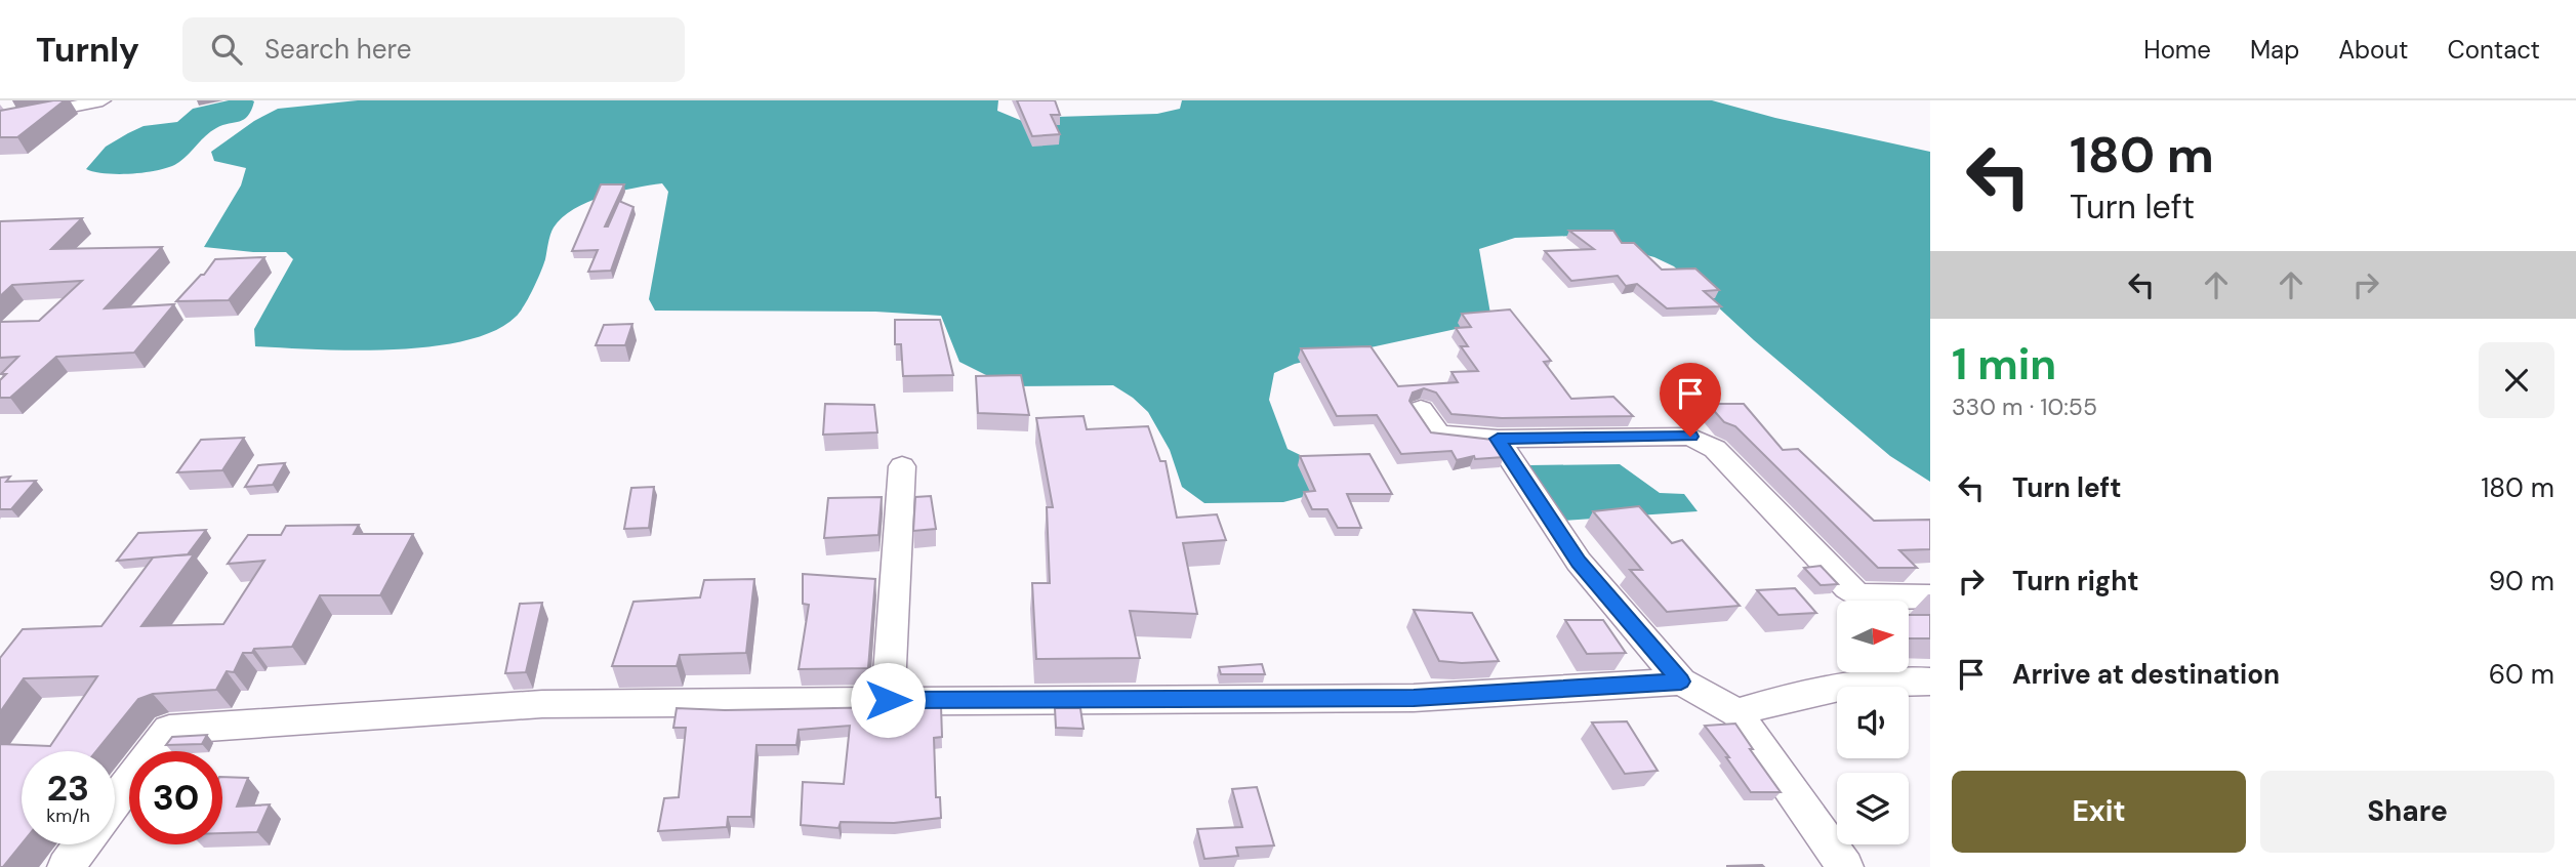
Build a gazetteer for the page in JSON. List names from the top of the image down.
{
  "north": "right",
  "page": {
    "header": "Turnly",
    "search": "Search here",
    "nav": [
      "Home",
      "Map",
      "About",
      "Contact"
    ],
    "turn": ["180 m", "Turn left"],
    "heading": ["1 min", "330 m · 10:55"],
    "list": [
      {
        "name": "Turn left",
        "value": "180 m"
      },
      {
        "name": "Turn right",
        "value": "90 m"
      },
      {
        "name": "Arrive at destination",
        "value": "60 m"
      }
    ],
    "speed": "23 km/h",
    "limit": "30",
    "buttons": ["Exit", "Share"]
  }
}
